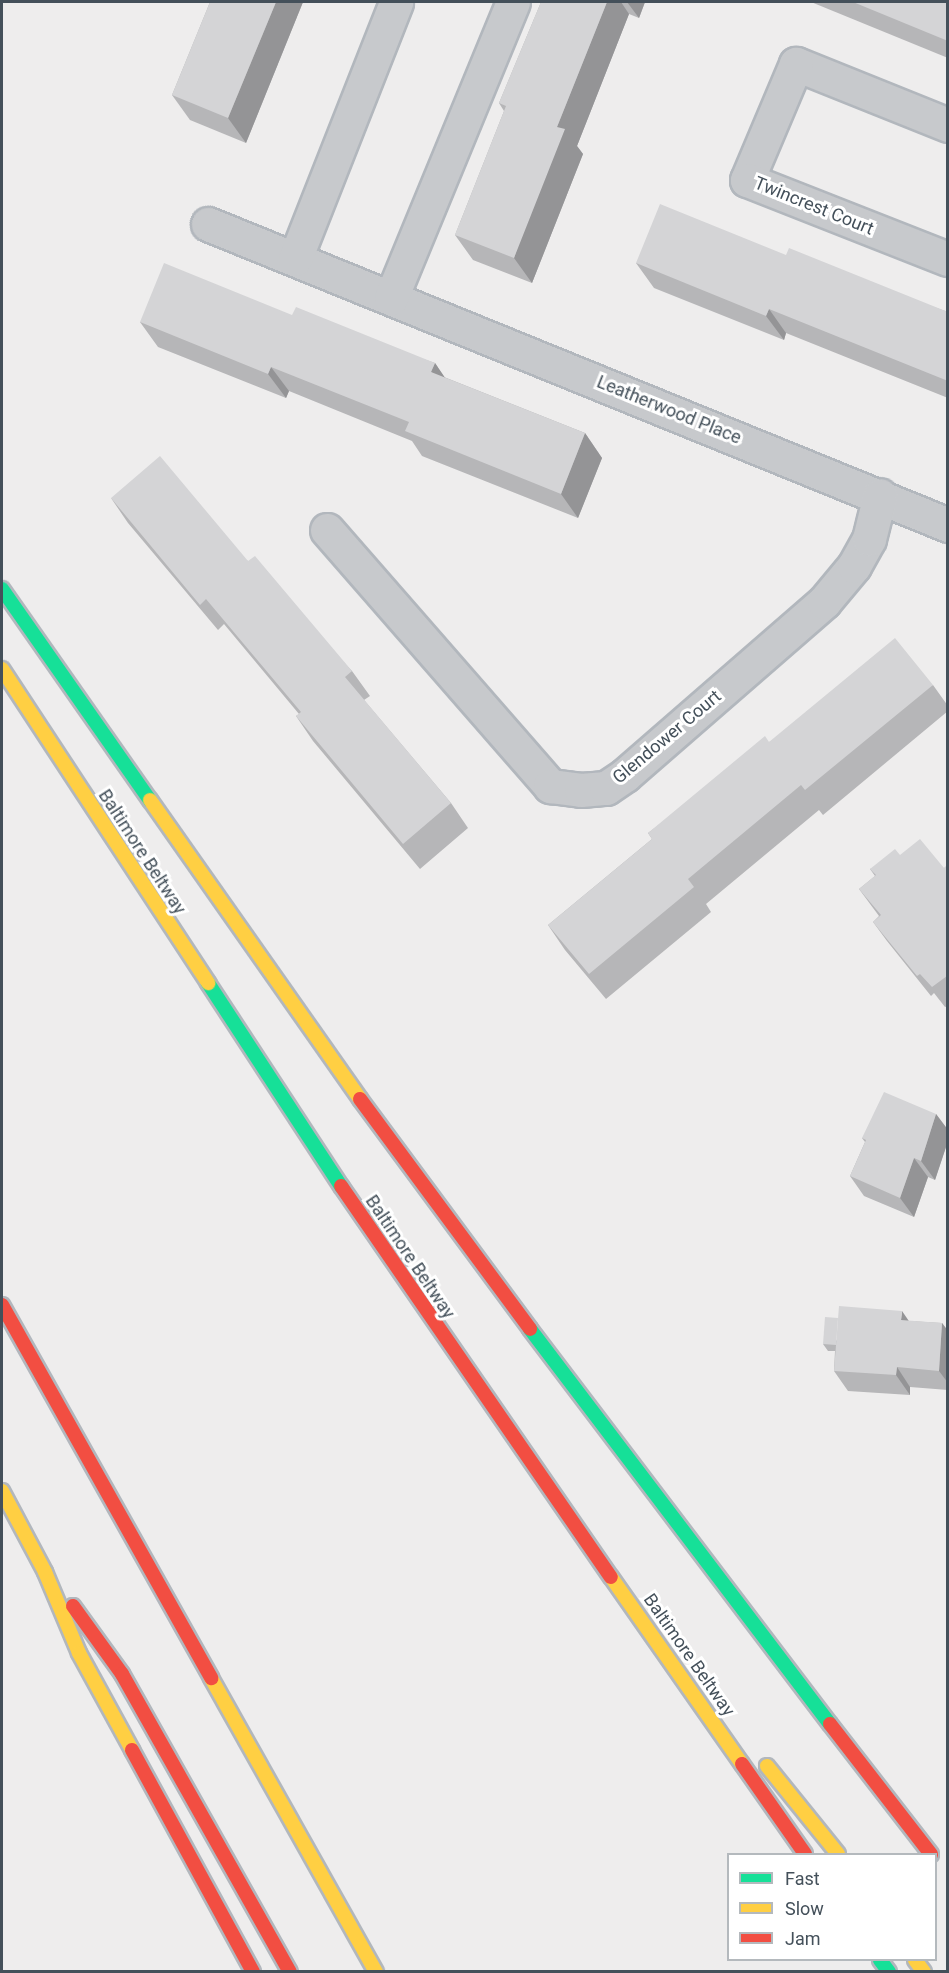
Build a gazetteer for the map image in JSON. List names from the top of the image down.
{
  "streets": {
    "highway": ["Baltimore Beltway"],
    "street": ["Twincrest Court", "Leatherwood Place", "Glendower Court"]
  },
  "crossings": [
    ["Leatherwood Place", "Glendower Court"]
  ],
  "legend": ["Fast", "Slow", "Jam"]
}
